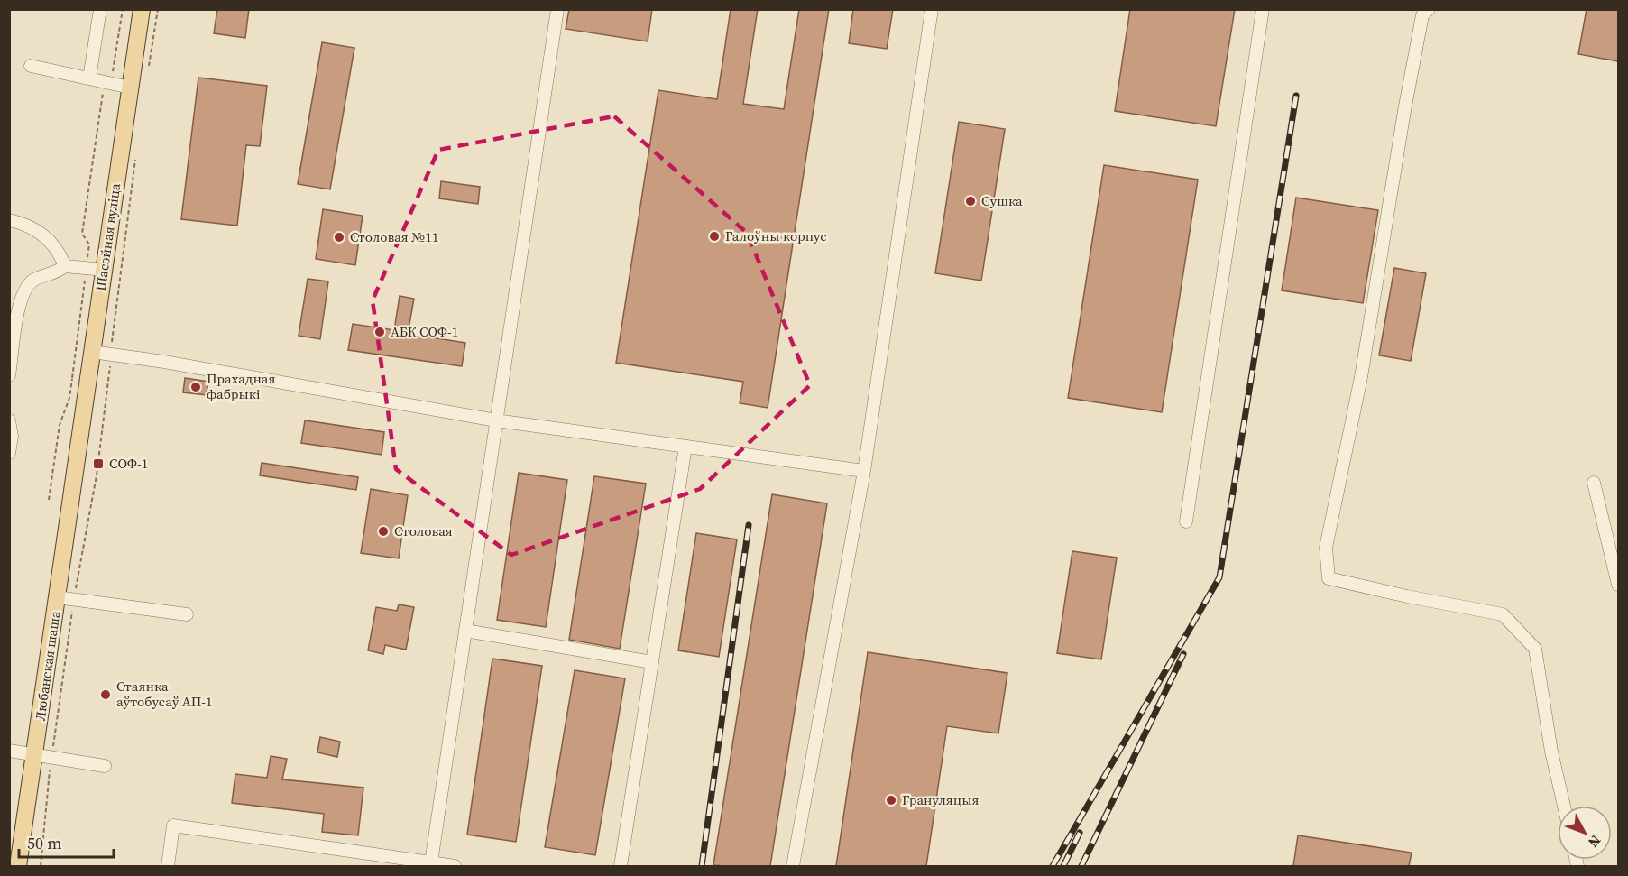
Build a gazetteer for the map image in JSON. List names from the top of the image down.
{
  "streets": {
    "main road": ["Шасэйная вуліца", "Любанская шаша"]
  },
  "crossings": [
    ["Шасэйная вуліца", "Любанская шаша"]
  ],
  "places": {
    "other": [
      "Сушка",
      "Галоўны корпус",
      "Столовая №11",
      "АБК СОФ-1",
      "Прахадная фабрыкі",
      "Столовая",
      "Стаянка аўтобусаў АП-1",
      "Грануляцыя"
    ],
    "transit": ["СОФ-1"]
  },
  "scale_bar": "50 m",
  "north": "bottom right"
}
